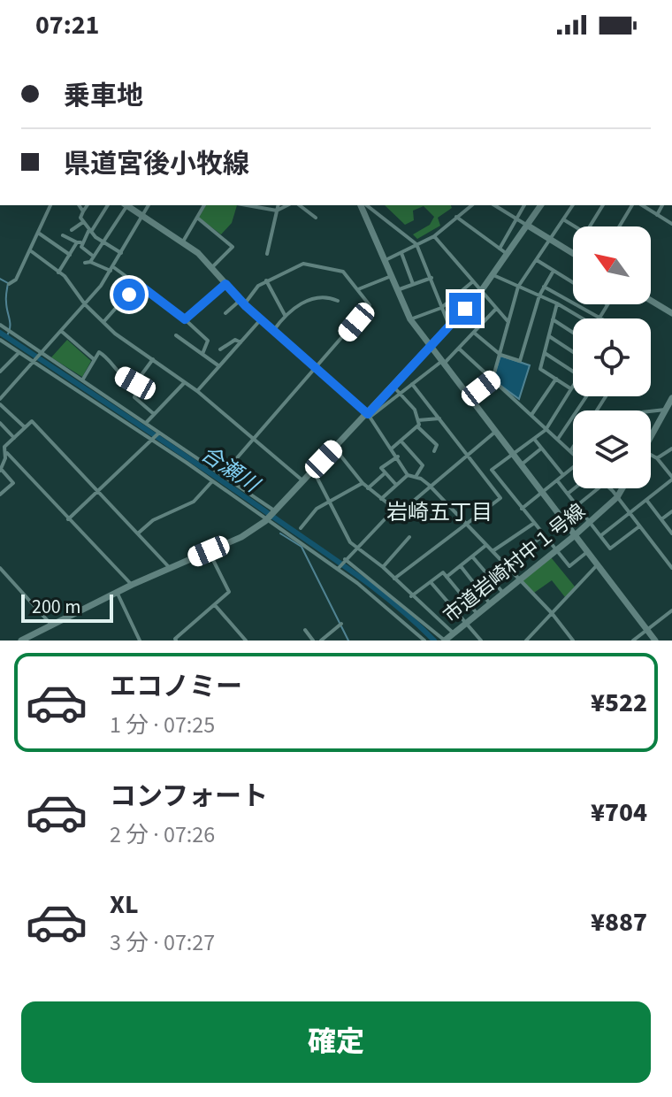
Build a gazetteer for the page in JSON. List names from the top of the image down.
{
  "streets": {
    "street": ["市道岩崎村中１号線"]
  },
  "districts": ["岩崎五丁目"],
  "water": ["合瀬川"],
  "scale_bar": "200 m",
  "north": "top left",
  "page": {
    "status": "07:21",
    "banner": ["乗車地", "県道宮後小牧線"],
    "scale": "200 m",
    "list": [
      {
        "name": "エコノミー",
        "note": "1 分 · 07:25",
        "value": "¥522"
      },
      {
        "name": "コンフォート",
        "note": "2 分 · 07:26",
        "value": "¥704"
      },
      {
        "name": "XL",
        "note": "3 分 · 07:27",
        "value": "¥887"
      }
    ],
    "buttons": "確定"
  }
}
